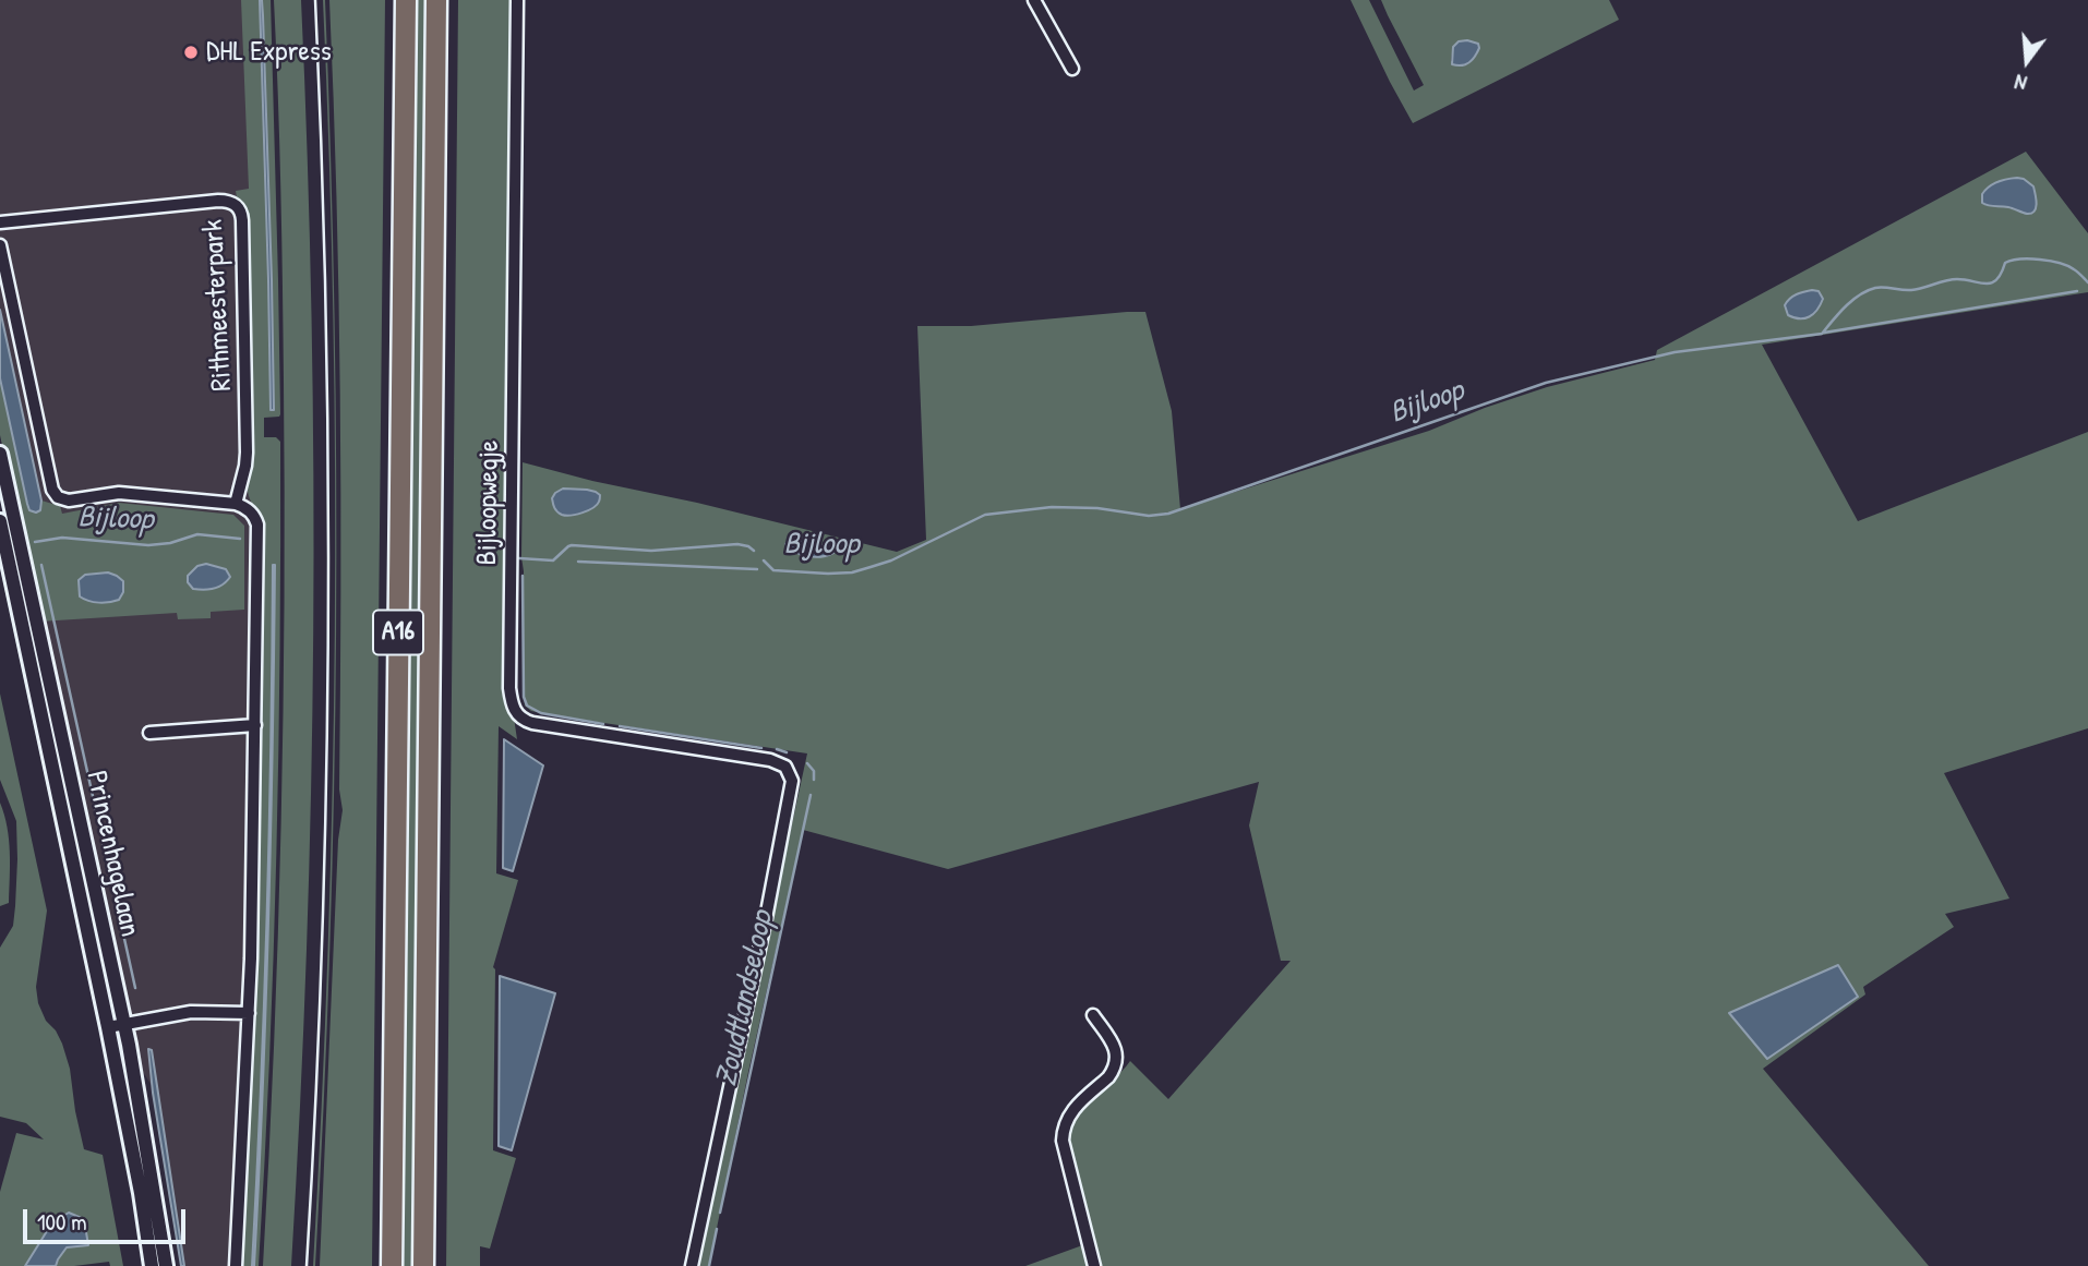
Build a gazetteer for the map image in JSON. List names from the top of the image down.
{
  "streets": {
    "highway": ["A16"],
    "main road": ["Princenhagelaan"],
    "street": ["Rithmeesterpark", "Bijloopwegje"]
  },
  "water": ["Bijloop", "Zoudtlandseloop"],
  "places": ["DHL Express"],
  "scale_bar": "100 m",
  "north": "bottom"
}
